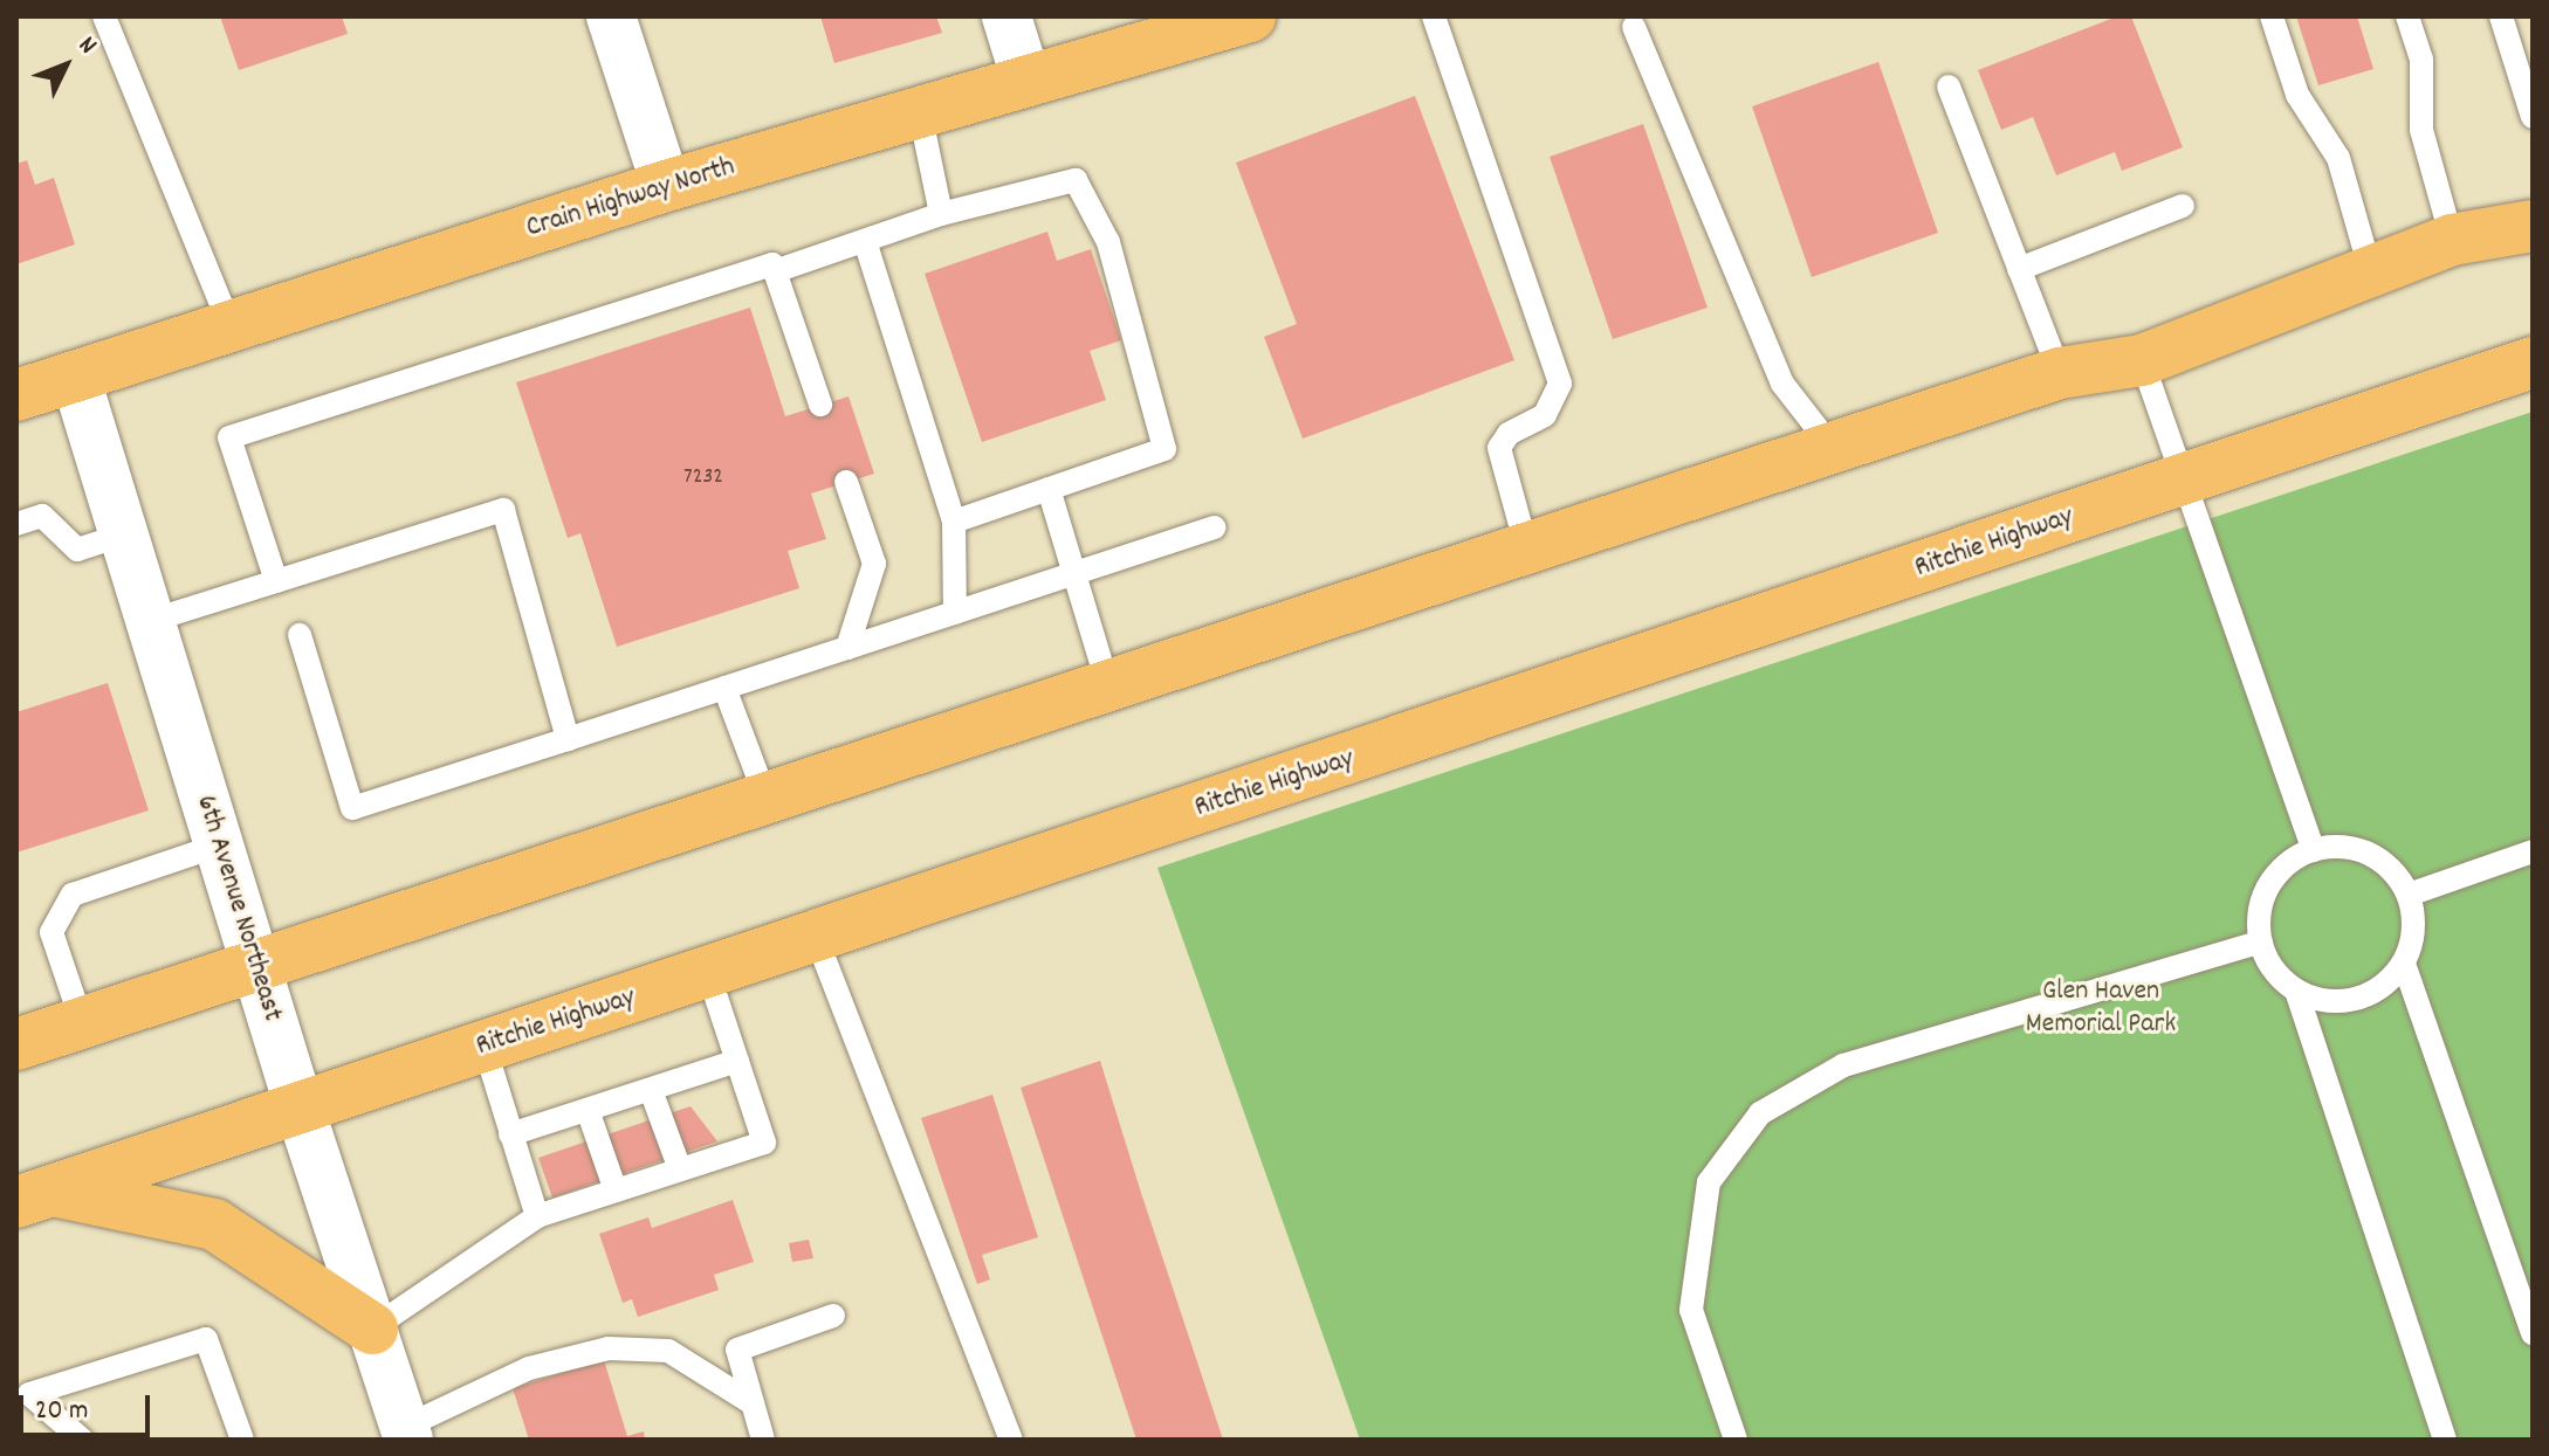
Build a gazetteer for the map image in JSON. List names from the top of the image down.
{
  "streets": {
    "main road": ["Crain Highway North", "Ritchie Highway"],
    "street": ["6th Avenue Northeast"]
  },
  "crossings": [
    ["Crain Highway North", "6th Avenue Northeast"],
    ["Ritchie Highway", "6th Avenue Northeast"]
  ],
  "parks": ["Glen Haven Memorial Park"],
  "house_numbers": ["7232"],
  "scale_bar": "20 m",
  "north": "top right"
}
